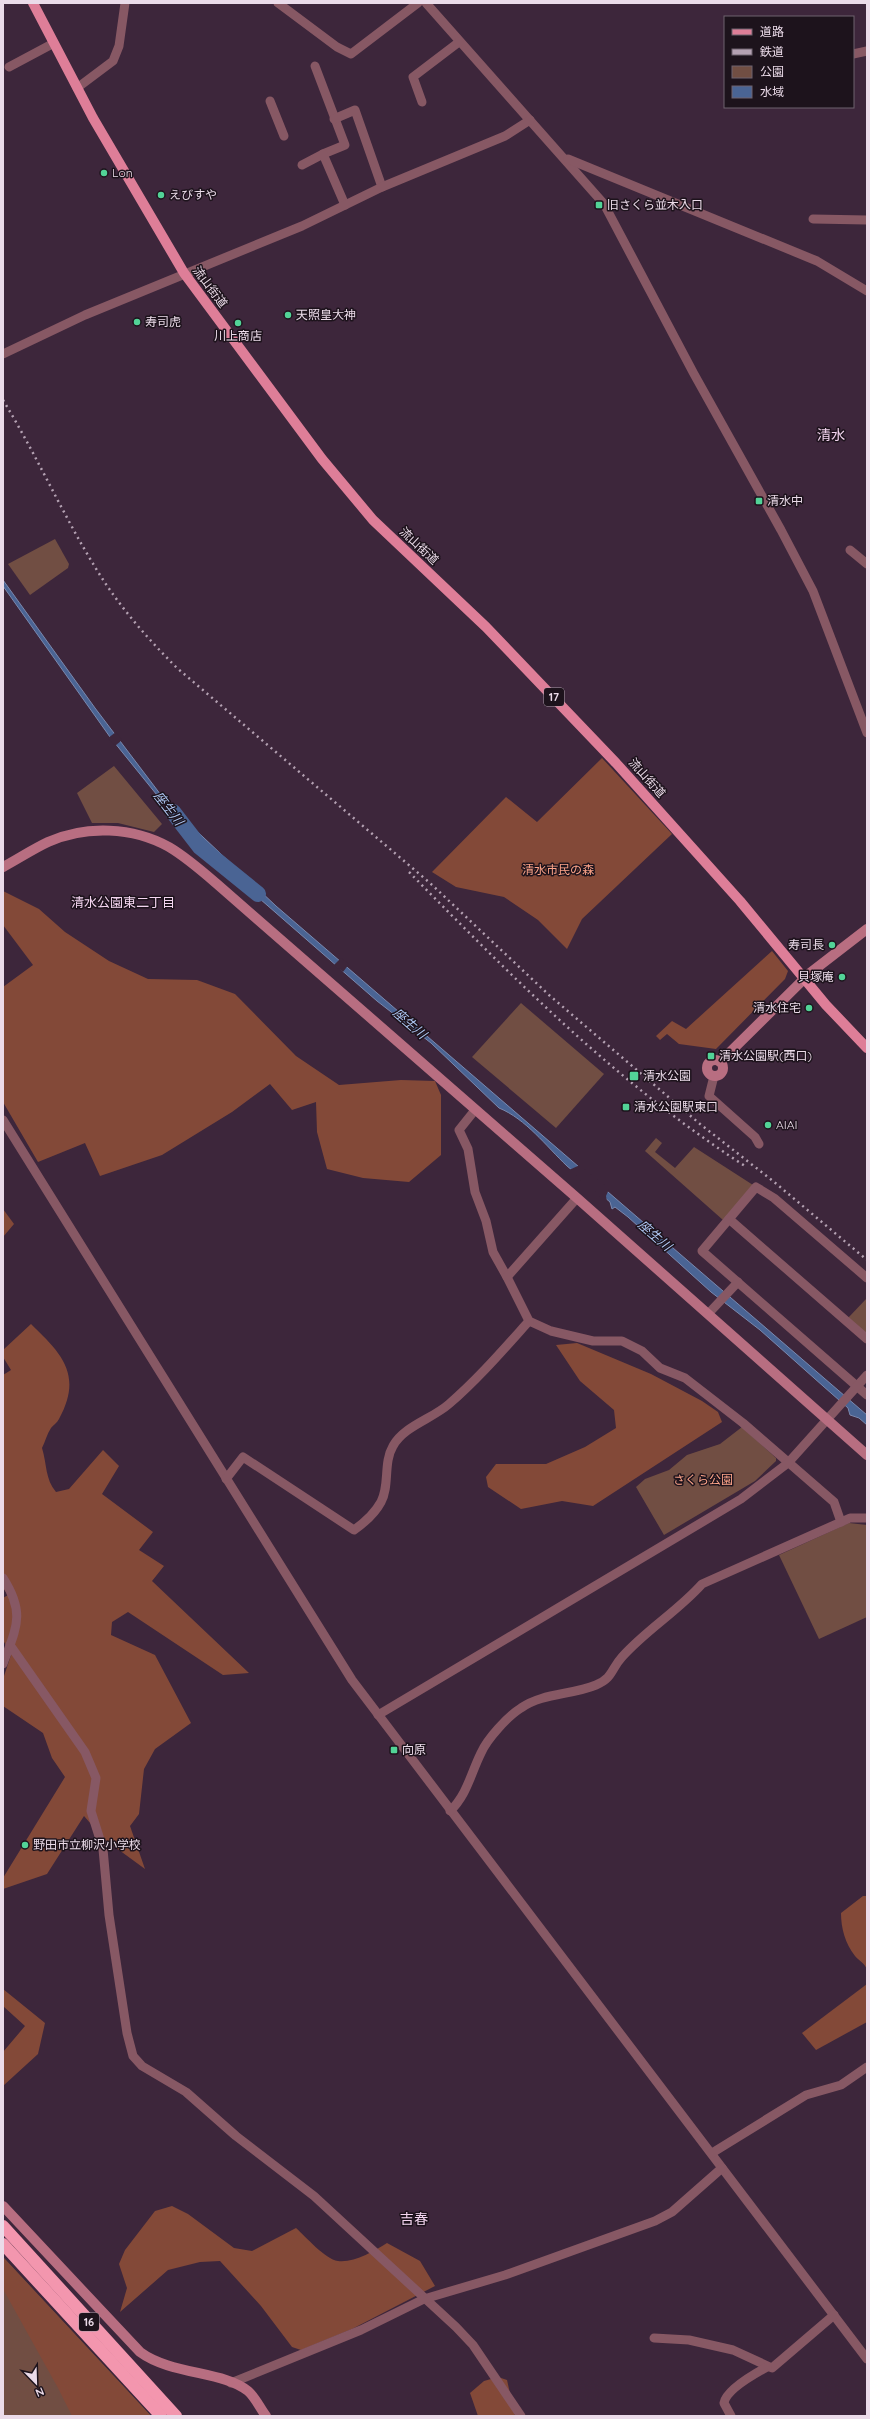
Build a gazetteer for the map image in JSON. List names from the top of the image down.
{
  "streets": {
    "highway": ["16"],
    "main road": ["流山街道", "17"]
  },
  "districts": ["清水", "清水公園東二丁目", "吉春"],
  "water": ["座生川"],
  "parks": ["清水市民の森", "さくら公園"],
  "places": {
    "other": [
      "Lon",
      "えびすや",
      "天照皇大神",
      "寿司虎",
      "川上商店",
      "寿司長",
      "貝塚庵",
      "清水住宅",
      "AIAI",
      "野田市立柳沢小学校"
    ],
    "transit": [
      "旧さくら並木入口",
      "清水中",
      "清水公園駅(西口)",
      "清水公園",
      "清水公園駅東口",
      "向原"
    ]
  },
  "legend": [
    "道路",
    "鉄道",
    "公園",
    "水域"
  ],
  "north": "bottom right"
}
